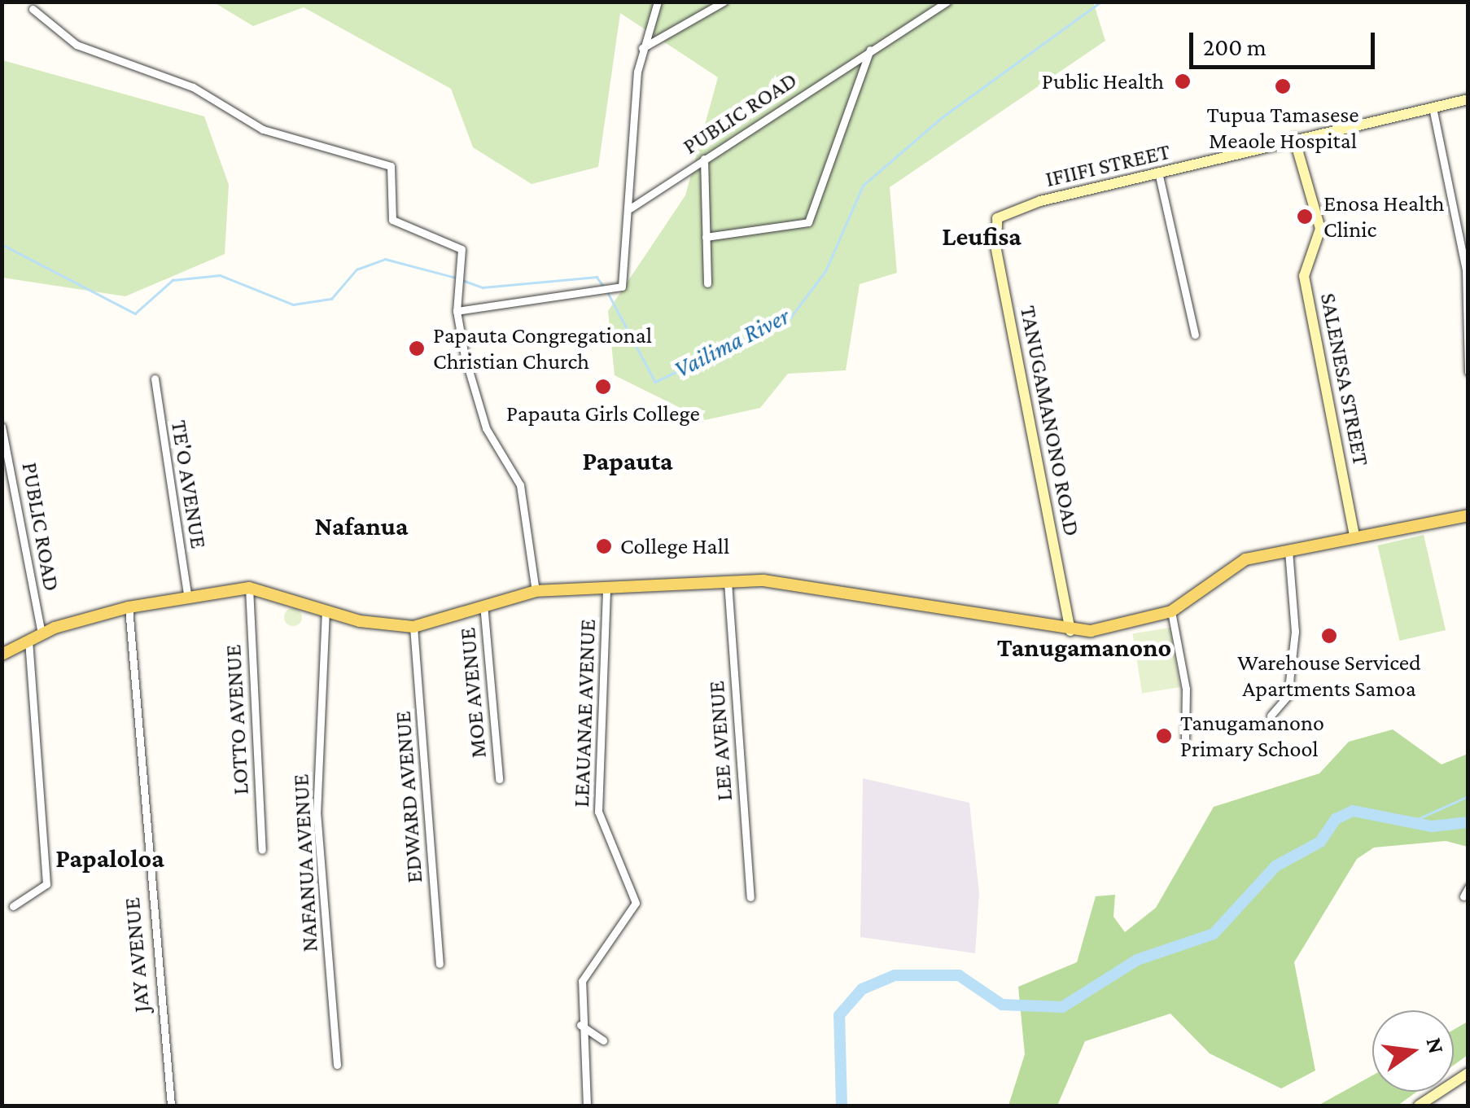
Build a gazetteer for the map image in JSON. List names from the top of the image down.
{
  "streets": {
    "main road": ["IFIIFI STREET", "SALENESA STREET", "TANUGAMANONO ROAD"],
    "street": [
      "PUBLIC ROAD",
      "TE'O AVENUE",
      "MOE AVENUE",
      "LEAUANAE AVENUE",
      "LOTTO AVENUE",
      "LEE AVENUE",
      "EDWARD AVENUE",
      "NAFANUA AVENUE",
      "JAY AVENUE"
    ]
  },
  "crossings": [
    ["IFIIFI STREET", "SALENESA STREET"],
    ["IFIIFI STREET", "TANUGAMANONO ROAD"]
  ],
  "districts": [
    "Leufisa",
    "Papauta",
    "Nafanua",
    "Tanugamanono",
    "Papaloloa"
  ],
  "water": ["Vailima River"],
  "places": [
    "Public Health",
    "Tupua Tamasese Meaole Hospital",
    "Enosa Health Clinic",
    "Papauta Congregational Christian Church",
    "Papauta Girls College",
    "College Hall",
    "Warehouse Serviced Apartments Samoa",
    "Tanugamanono Primary School"
  ],
  "scale_bar": "200 m",
  "north": "right"
}
